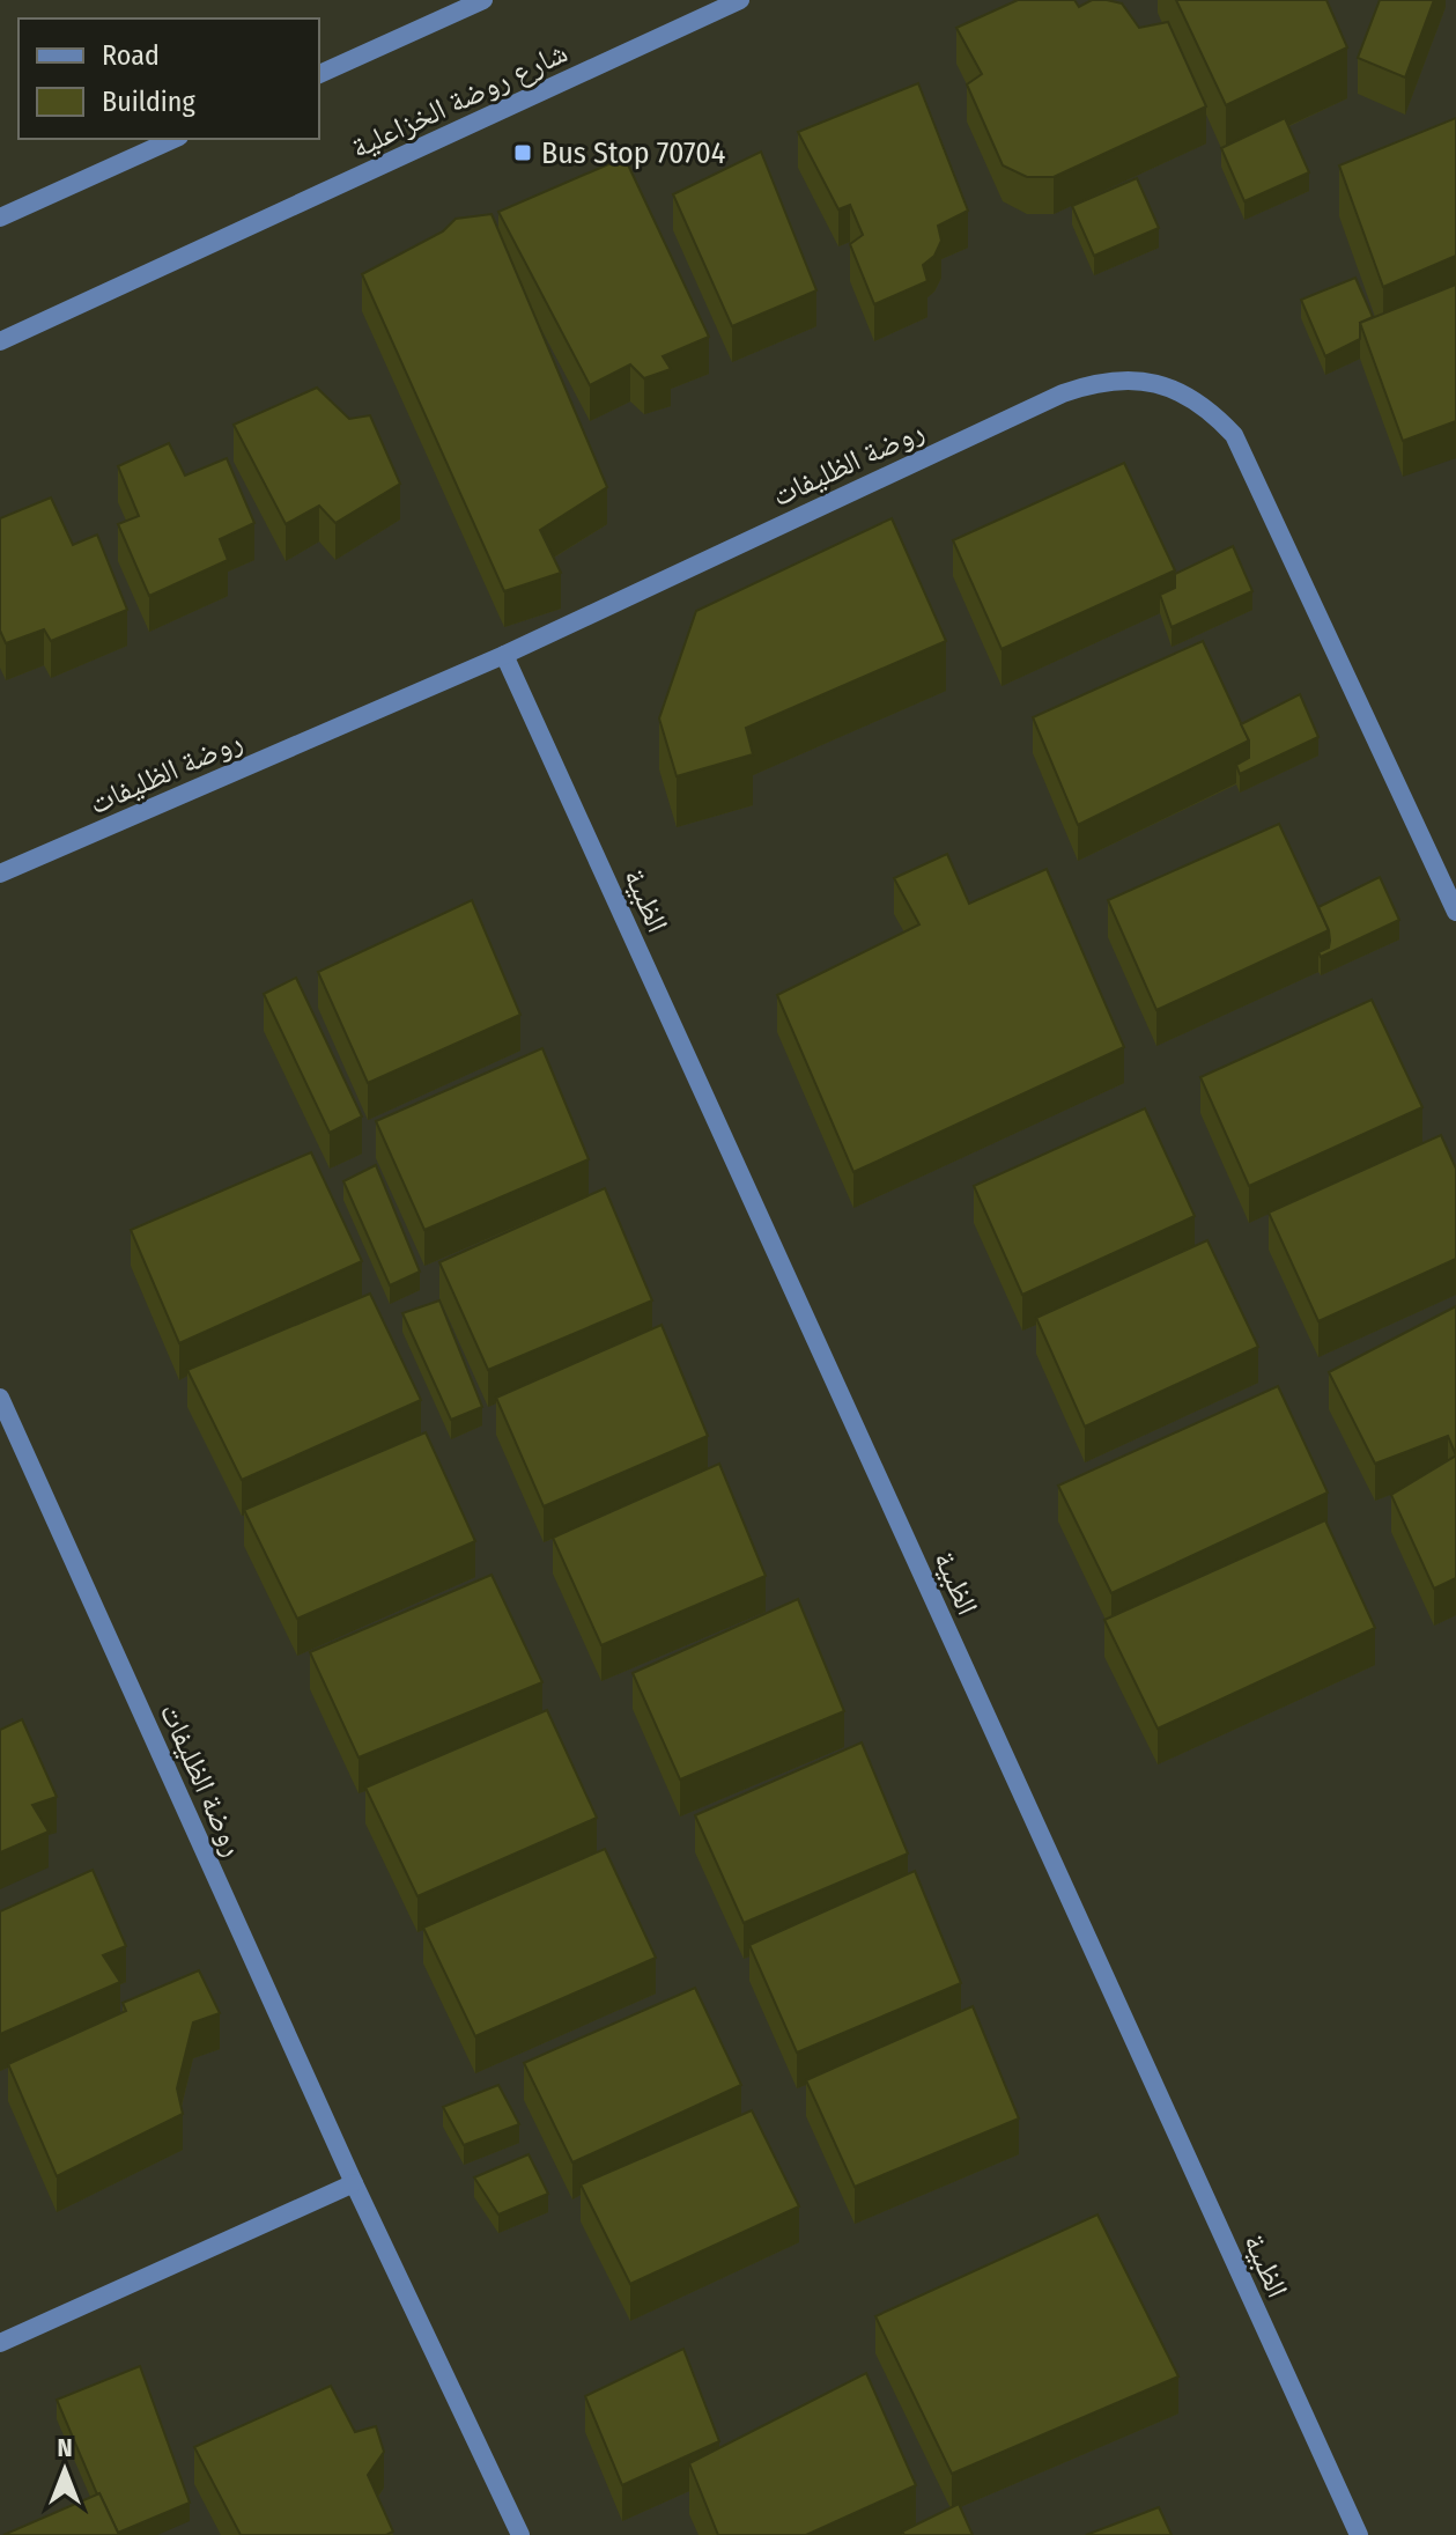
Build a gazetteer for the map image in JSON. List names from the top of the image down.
{
  "streets": {
    "street": ["شارع روضة الخزاعلية", "روضة الظليفات", "الظبية"]
  },
  "crossings": [
    ["روضة الظليفات", "الظبية"]
  ],
  "places": {
    "transit": ["Bus Stop 70704"]
  },
  "legend": ["Road", "Building"],
  "north": "top"
}
